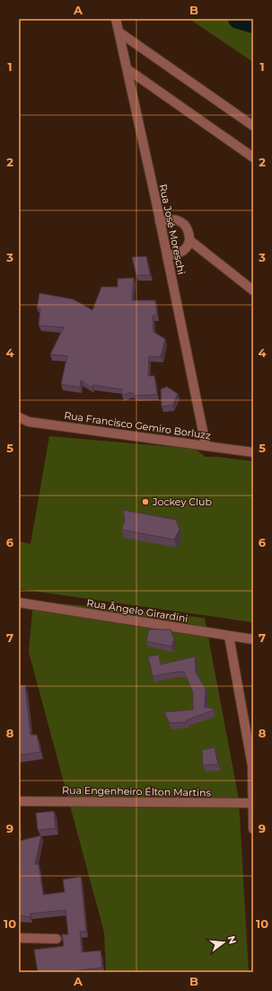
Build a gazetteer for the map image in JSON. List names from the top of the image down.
{
  "streets": {
    "street": [
      "Rua José Moreschi",
      "Rua Francisco Gemiro Borluzz",
      "Rua Ângelo Girardini",
      "Rua Engenheiro Élton Martins"
    ]
  },
  "crossings": [
    ["Rua José Moreschi", "Rua Francisco Gemiro Borluzz"]
  ],
  "places": ["Jockey Club"],
  "north": "right",
  "grid": {
    "columns": ["A", "B"],
    "rows": [
      "1",
      "2",
      "3",
      "4",
      "5",
      "6",
      "7",
      "8",
      "9",
      "10"
    ]
  }
}
